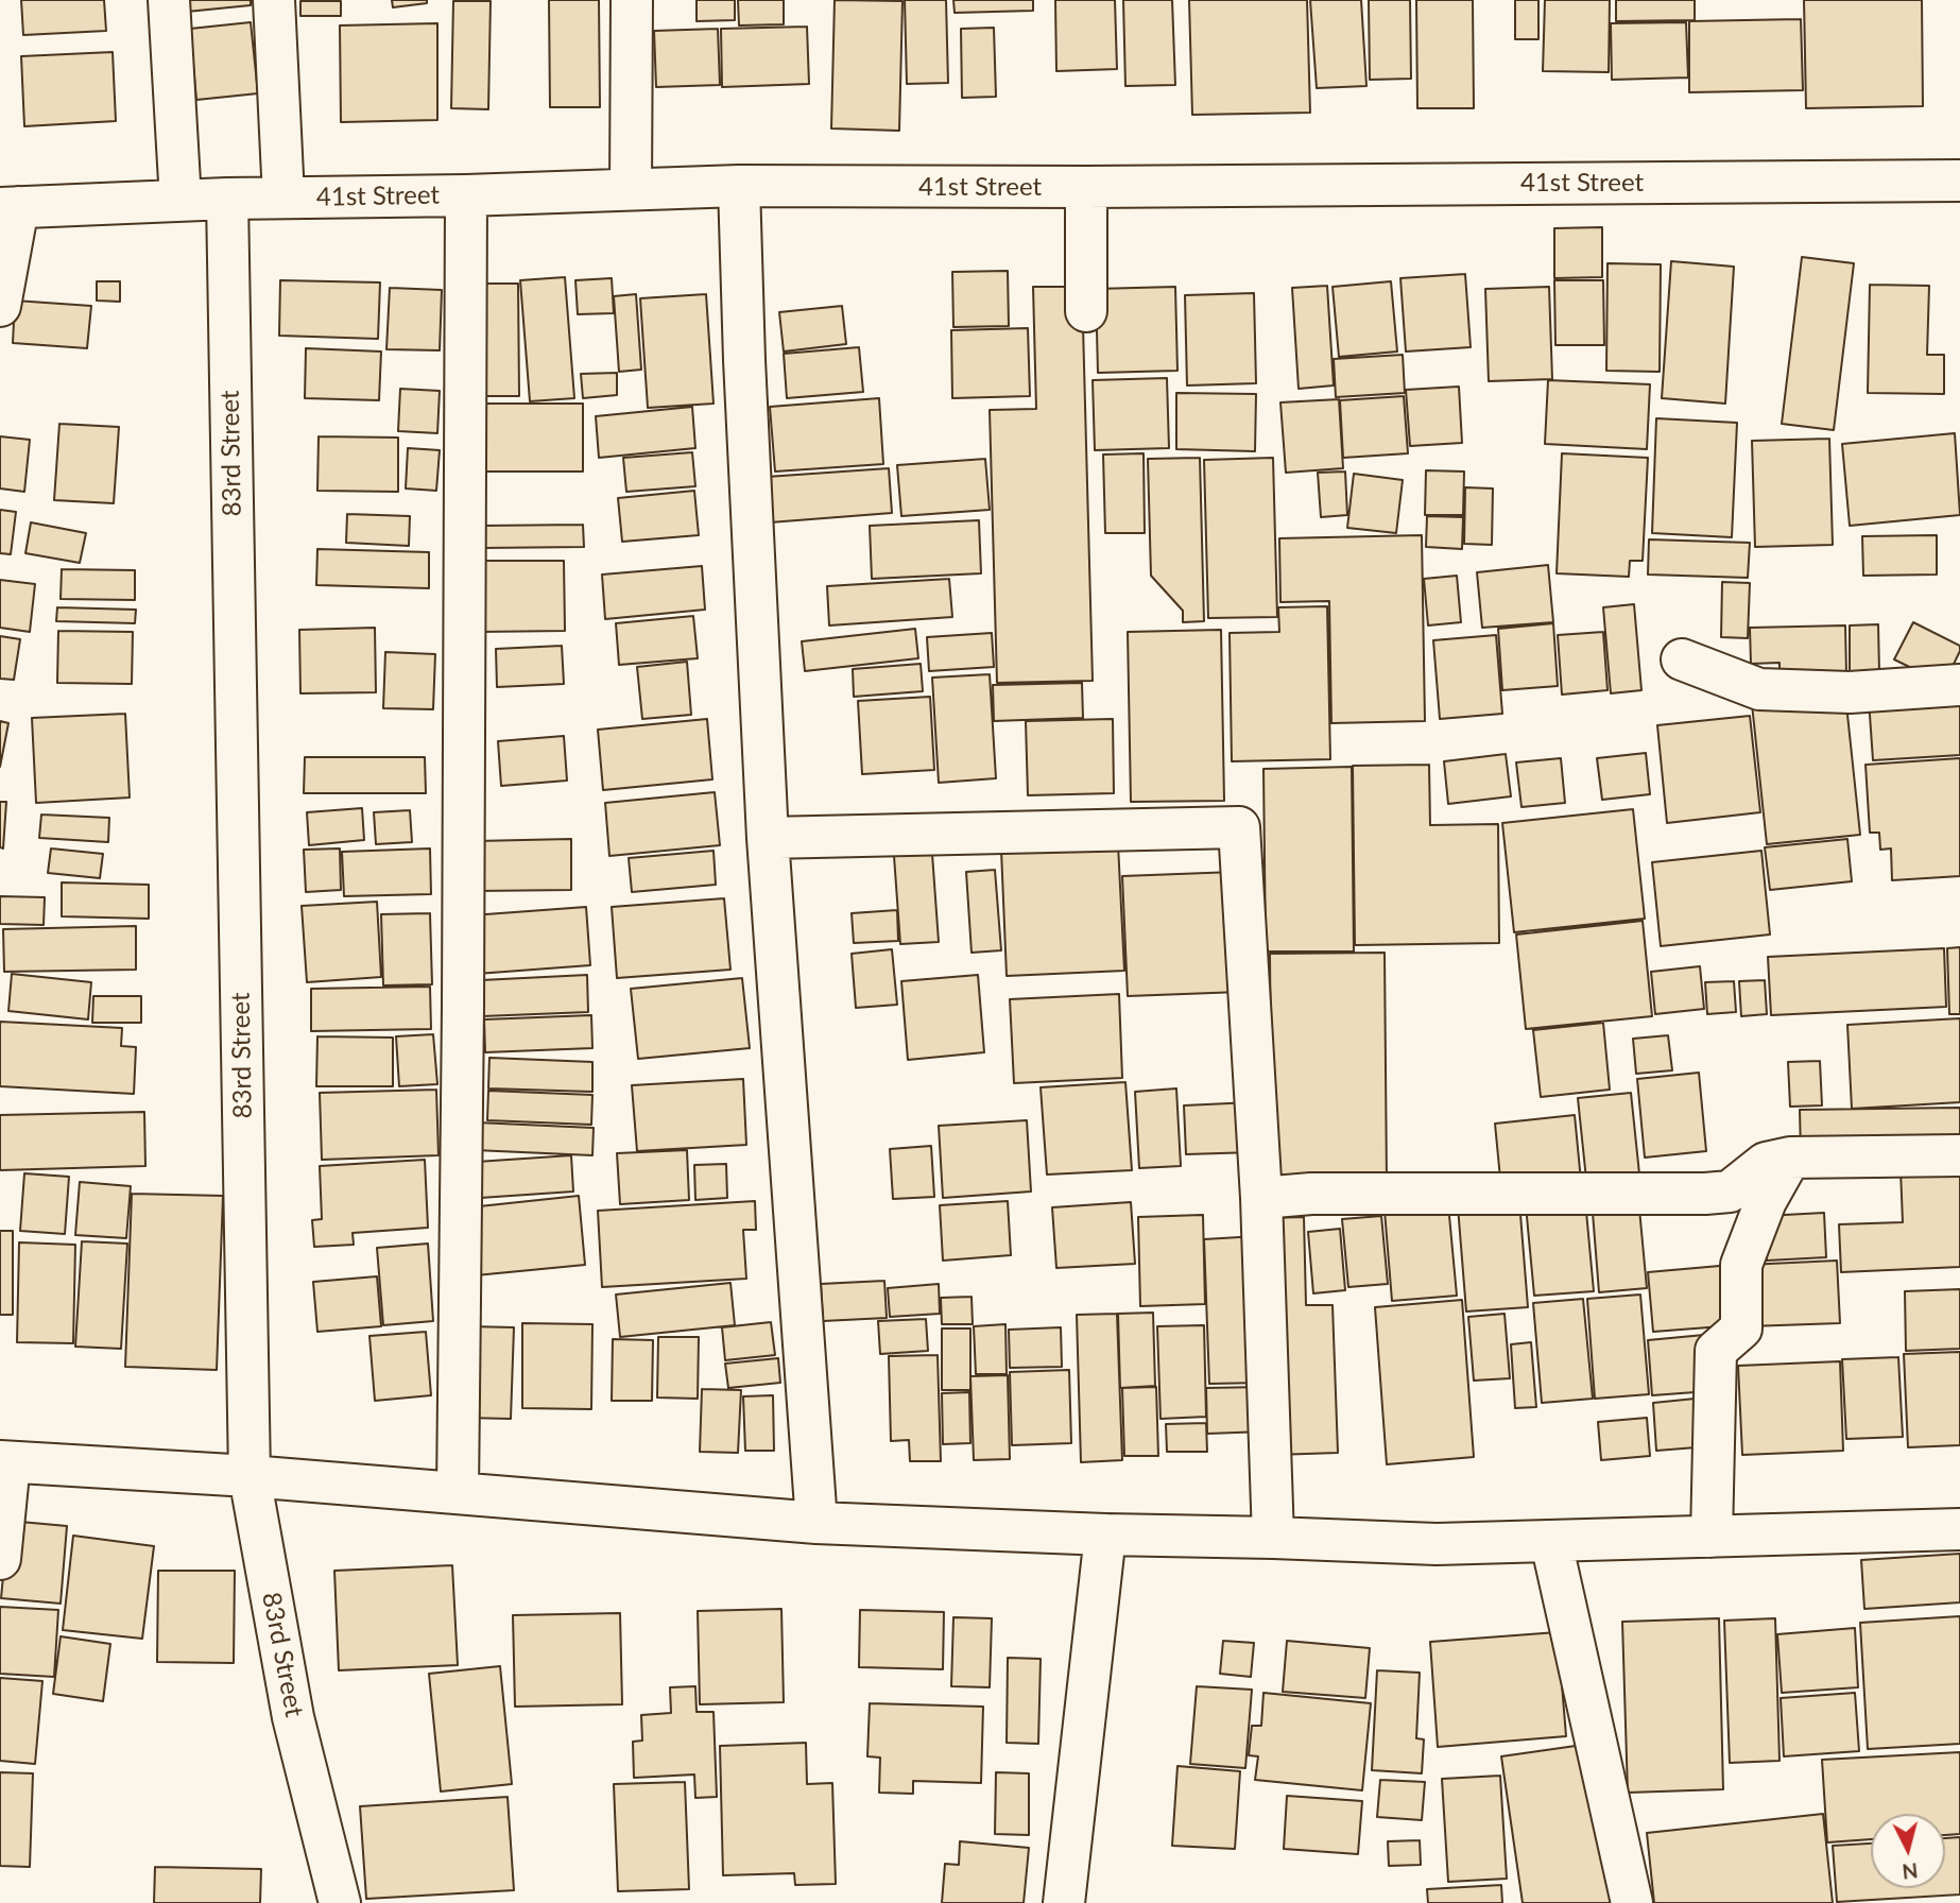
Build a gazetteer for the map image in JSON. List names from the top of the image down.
{
  "streets": {
    "street": ["41st Street", "83rd Street"]
  },
  "crossings": [
    ["41st Street", "83rd Street"]
  ],
  "north": "bottom"
}
